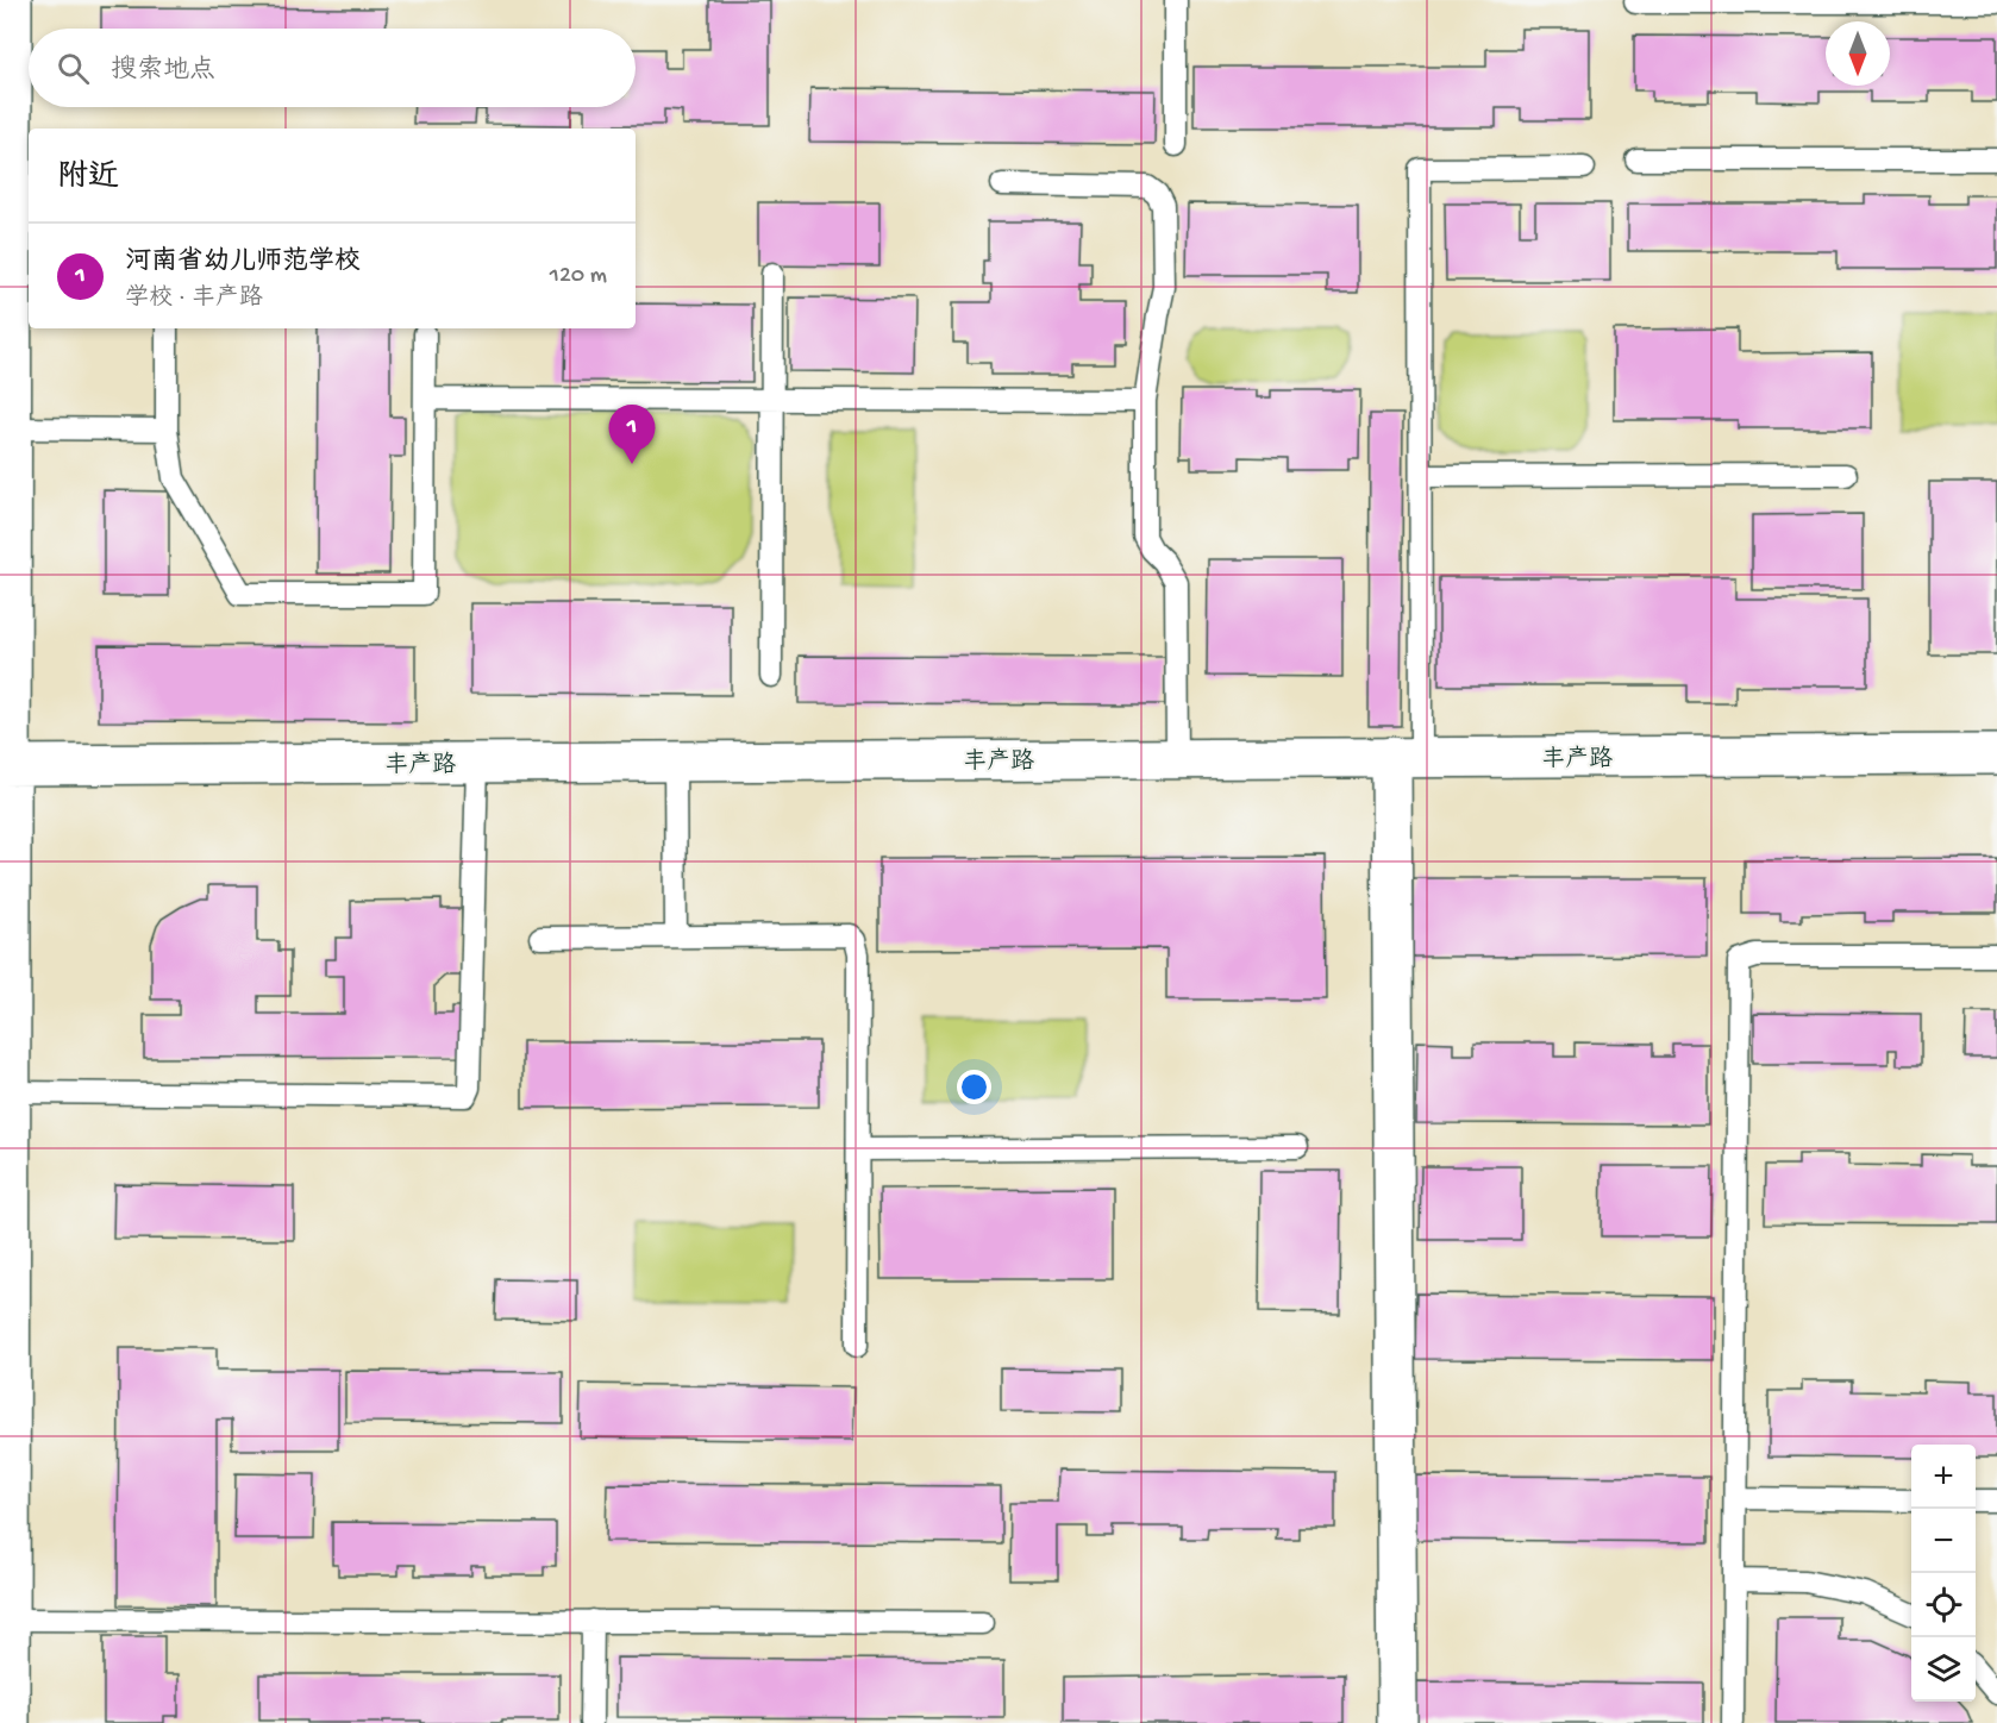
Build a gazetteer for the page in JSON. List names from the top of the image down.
{
  "streets": {
    "street": ["丰产路"]
  },
  "north": "bottom",
  "page": {
    "search": "搜索地点",
    "heading": "附近",
    "list": [
      {
        "mark": "1",
        "name": "河南省幼儿师范学校",
        "note": "学校 · 丰产路",
        "value": "120 m"
      }
    ],
    "pins": "1",
    "map_buttons": ["+", "−"]
  }
}
